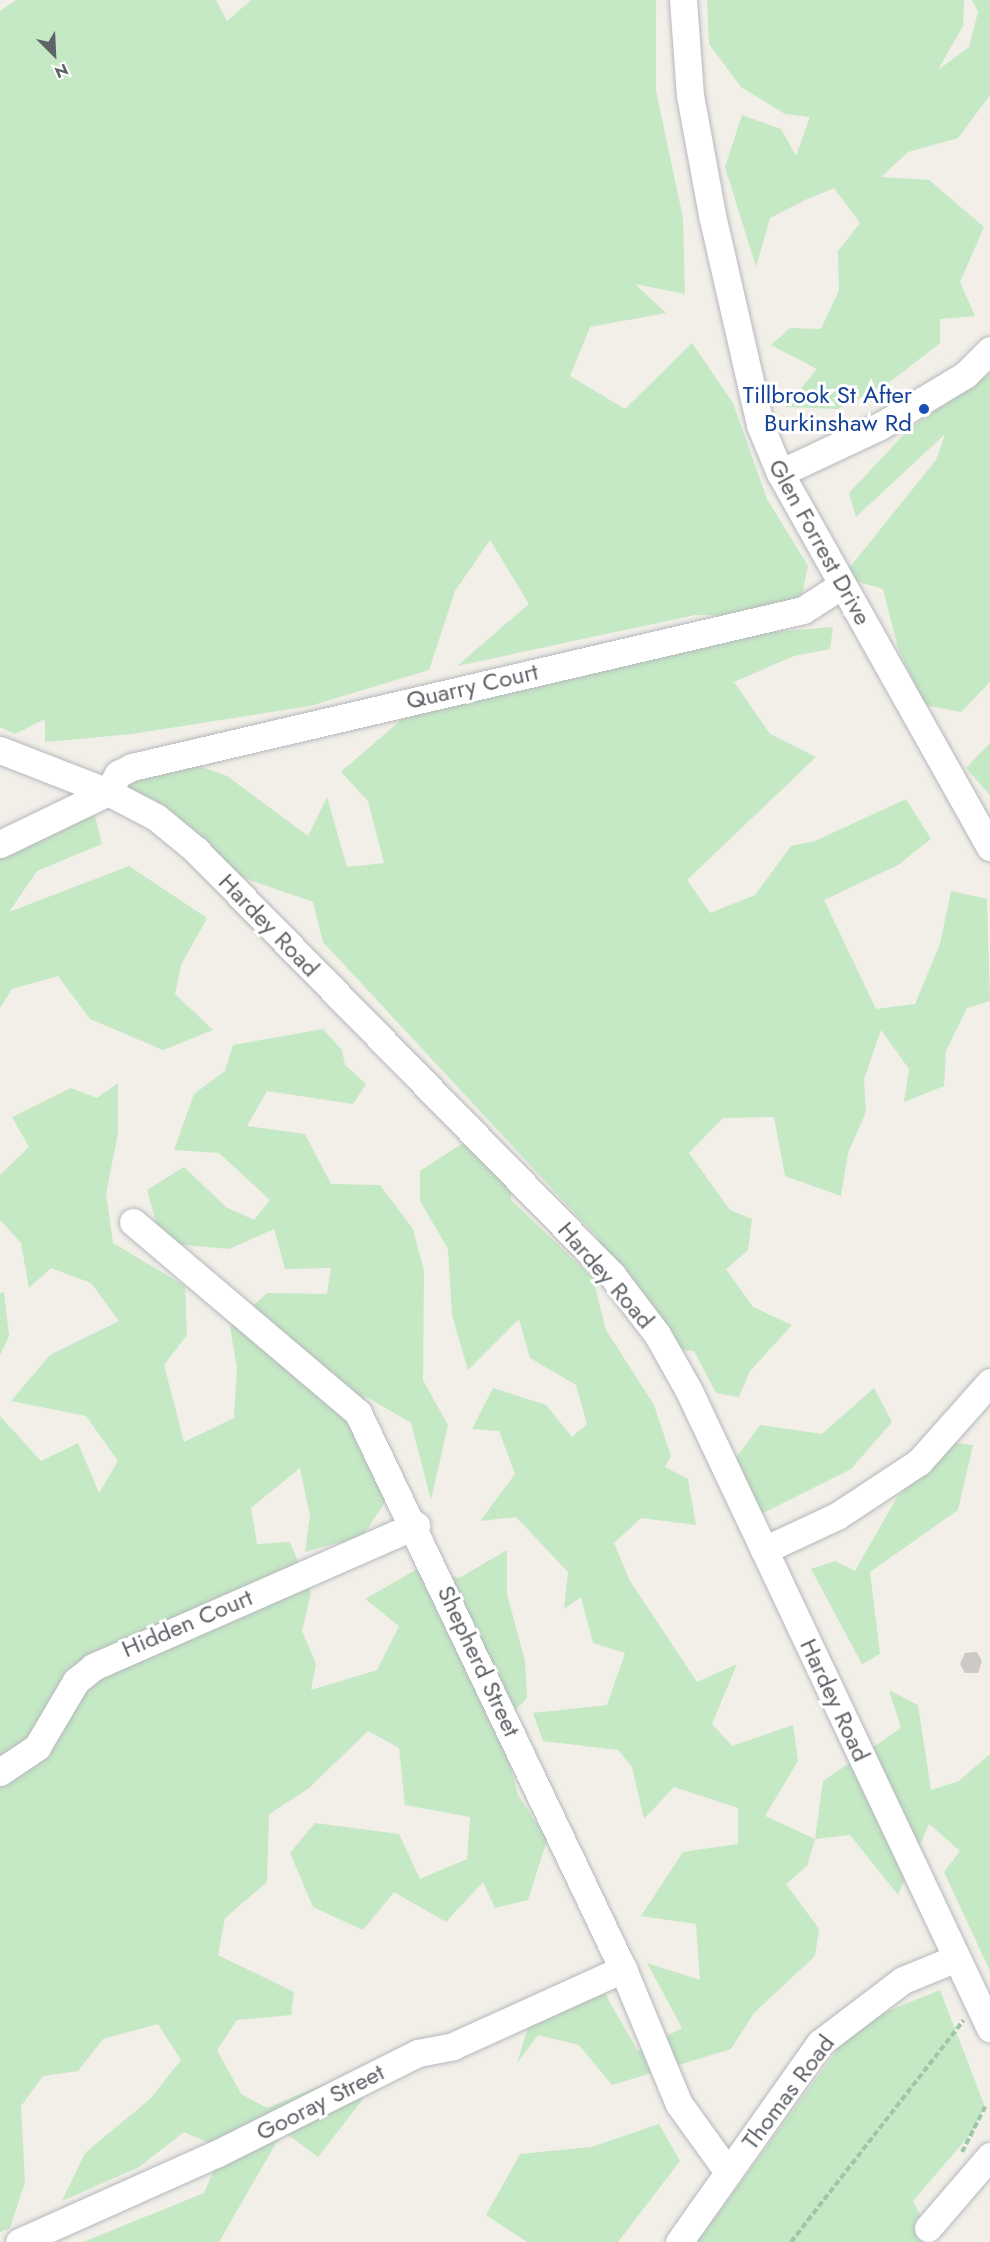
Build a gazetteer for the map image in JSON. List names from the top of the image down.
{
  "streets": {
    "street": [
      "Glen Forrest Drive",
      "Quarry Court",
      "Hardey Road",
      "Hidden Court",
      "Shepherd Street",
      "Thomas Road",
      "Gooray Street"
    ]
  },
  "crossings": [
    ["Glen Forrest Drive", "Quarry Court"],
    ["Quarry Court", "Hardey Road"],
    ["Hardey Road", "Thomas Road"],
    ["Hidden Court", "Shepherd Street"],
    ["Shepherd Street", "Thomas Road"],
    ["Shepherd Street", "Gooray Street"]
  ],
  "places": ["Tillbrook St After Burkinshaw Rd"],
  "north": "bottom right"
}
